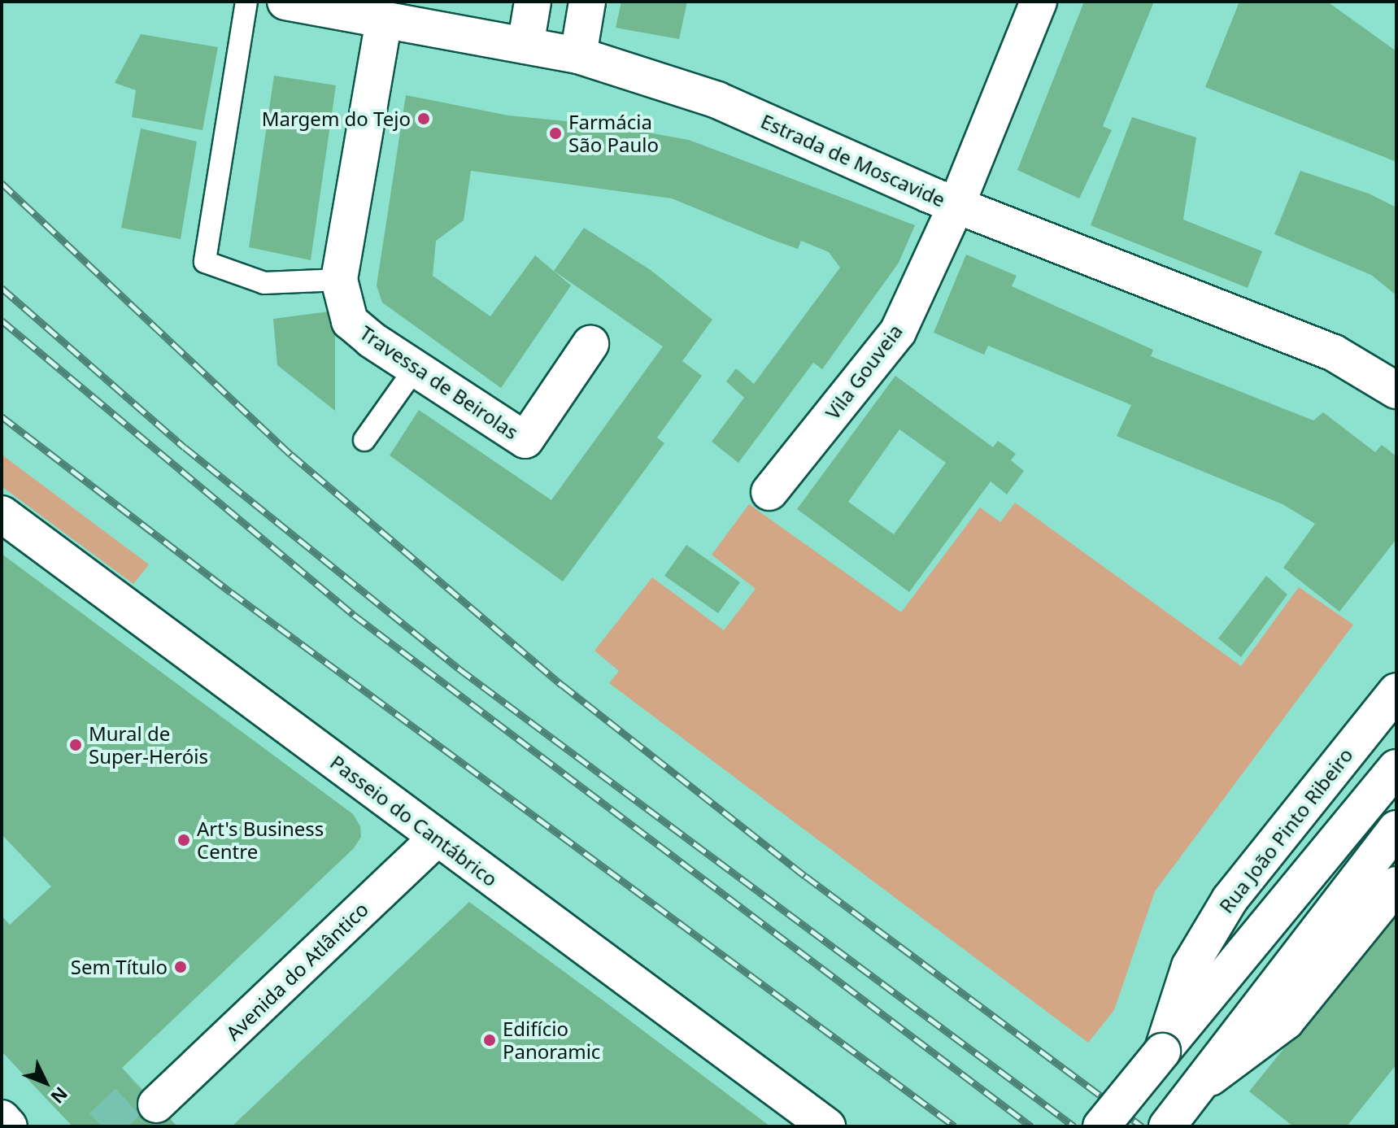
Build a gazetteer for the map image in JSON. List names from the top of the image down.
{
  "streets": {
    "street": [
      "Estrada de Moscavide",
      "Vila Gouveia",
      "Travessa de Beirolas",
      "Passeio do Cantábrico",
      "Rua João Pinto Ribeiro",
      "Avenida do Atlântico"
    ]
  },
  "crossings": [
    ["Estrada de Moscavide", "Vila Gouveia"],
    ["Estrada de Moscavide", "Travessa de Beirolas"],
    ["Passeio do Cantábrico", "Avenida do Atlântico"]
  ],
  "places": [
    "Margem do Tejo",
    "Farmácia São Paulo",
    "Mural de Super-Heróis",
    "Art's Business Centre",
    "Sem Título",
    "Edifício Panoramic"
  ],
  "north": "bottom right"
}
